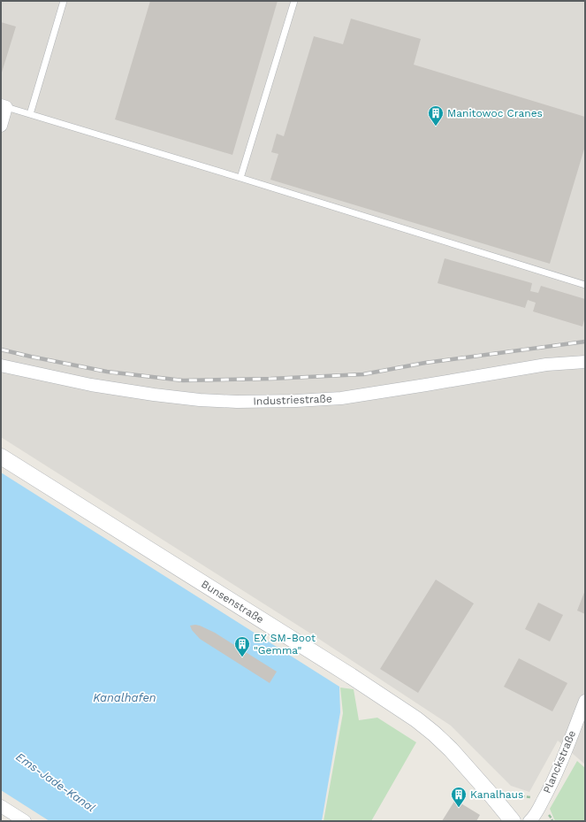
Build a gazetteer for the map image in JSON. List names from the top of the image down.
{
  "streets": {
    "street": ["Industriestraße", "Bunsenstraße", "Planckstraße"]
  },
  "water": ["Kanalhafen", "Ems-Jade-Kanal"],
  "places": {
    "building": ["Manitowoc Cranes", "EX SM-Boot \"Gemma\"", "Kanalhaus"]
  }
}
